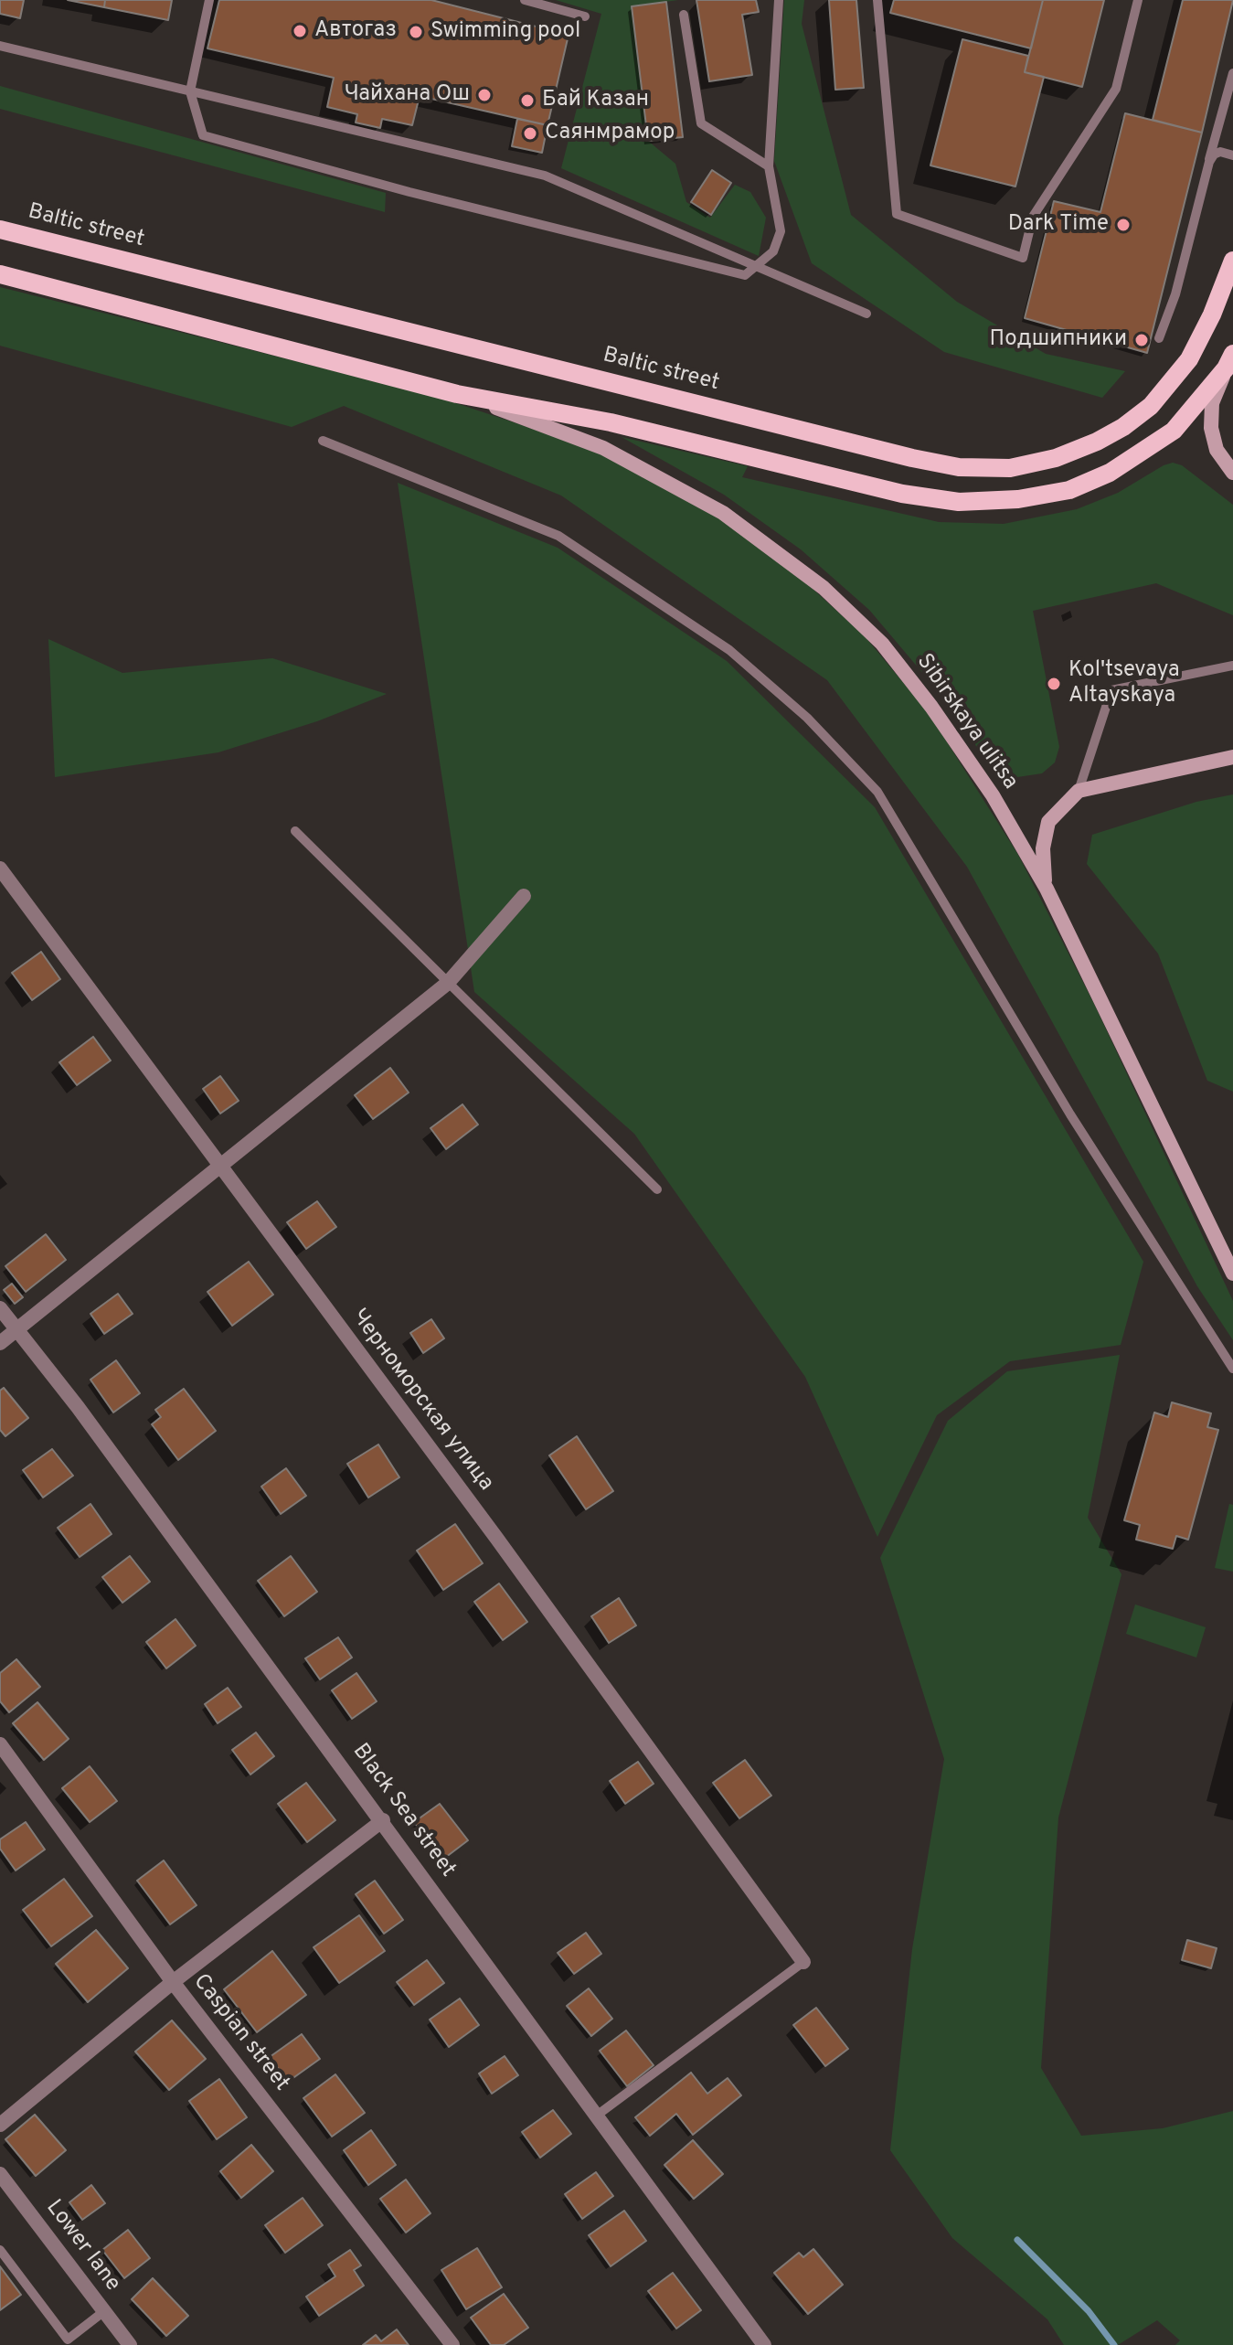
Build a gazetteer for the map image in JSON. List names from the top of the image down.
{
  "streets": {
    "main road": ["Baltic street", "Sibirskaya ulitsa"],
    "street": [
      "Черноморская улица",
      "Black Sea street",
      "Caspian street",
      "Lower lane"
    ]
  },
  "places": [
    "Автогаз",
    "Swimming pool",
    "Чайхана Ош",
    "Бай Казан",
    "Саянмрамор",
    "Dark Time",
    "Подшипники",
    "Kol'tsevaya Altayskaya"
  ]
}
